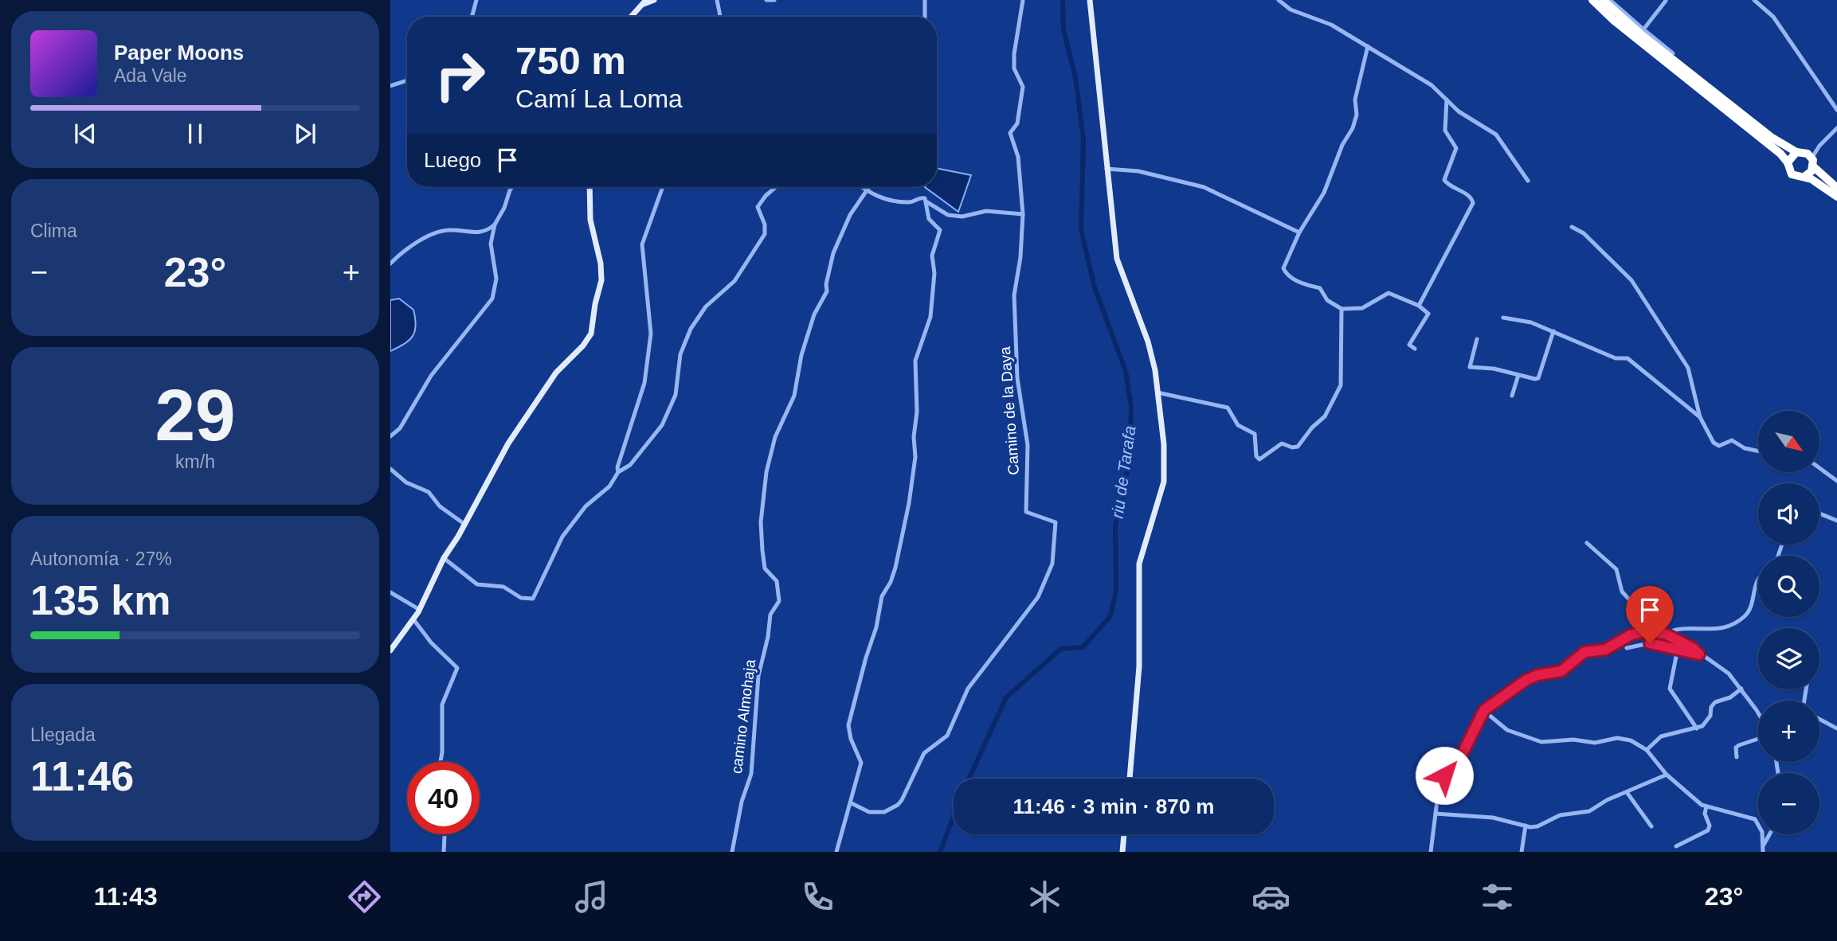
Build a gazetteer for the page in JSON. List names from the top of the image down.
{
  "streets": {
    "street": ["Camino de la Daya", "camino Almohaja"]
  },
  "water": ["riu de Tarafa"],
  "north": "bottom right",
  "page": {
    "turn": ["750 m", "Camí La Loma"],
    "song": ["Paper Moons", "Ada Vale"],
    "then": "Luego",
    "tile": [
      "Clima",
      ["29", "km/h"],
      ["Autonomía · 27%", "135 km"],
      ["Llegada", "11:46"]
    ],
    "heat": ["−", "23°", "+"],
    "map_buttons": ["+", "−"],
    "limit": "40",
    "trip": "11:46 · 3 min · 870 m",
    "tabs": ["11:43", "23°"]
  }
}
